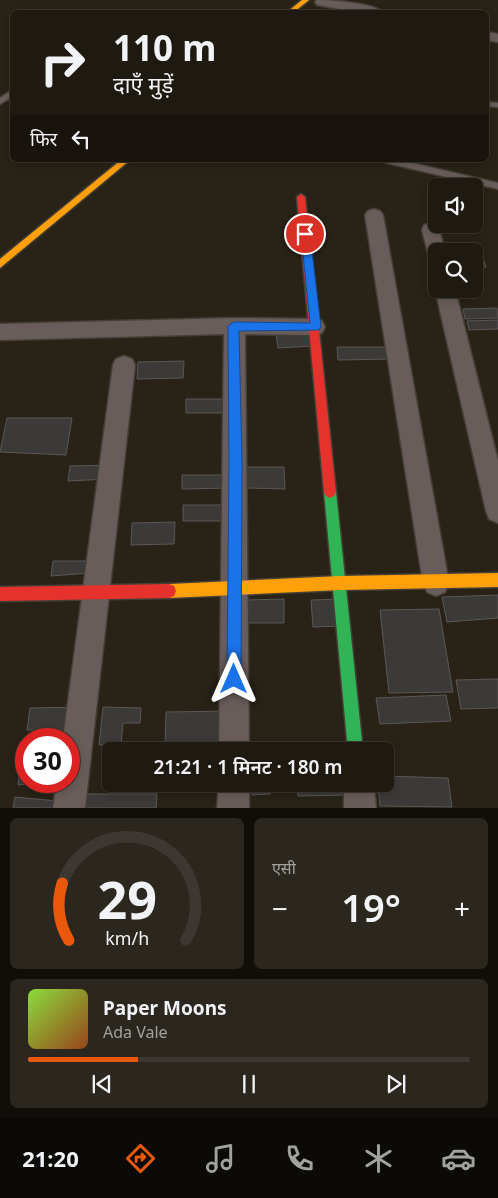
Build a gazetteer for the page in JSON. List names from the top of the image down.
{
  "page": {
    "turn": ["110 m", "दाएँ मुड़ें"],
    "then": "फिर",
    "limit": "30",
    "trip": "21:21 · 1 मिनट · 180 m",
    "tile": "एसी",
    "heat": ["−", "19°", "+"],
    "song": ["Paper Moons", "Ada Vale"],
    "tabs": "21:20",
    "gauge": ["29", "km/h"]
  }
}
